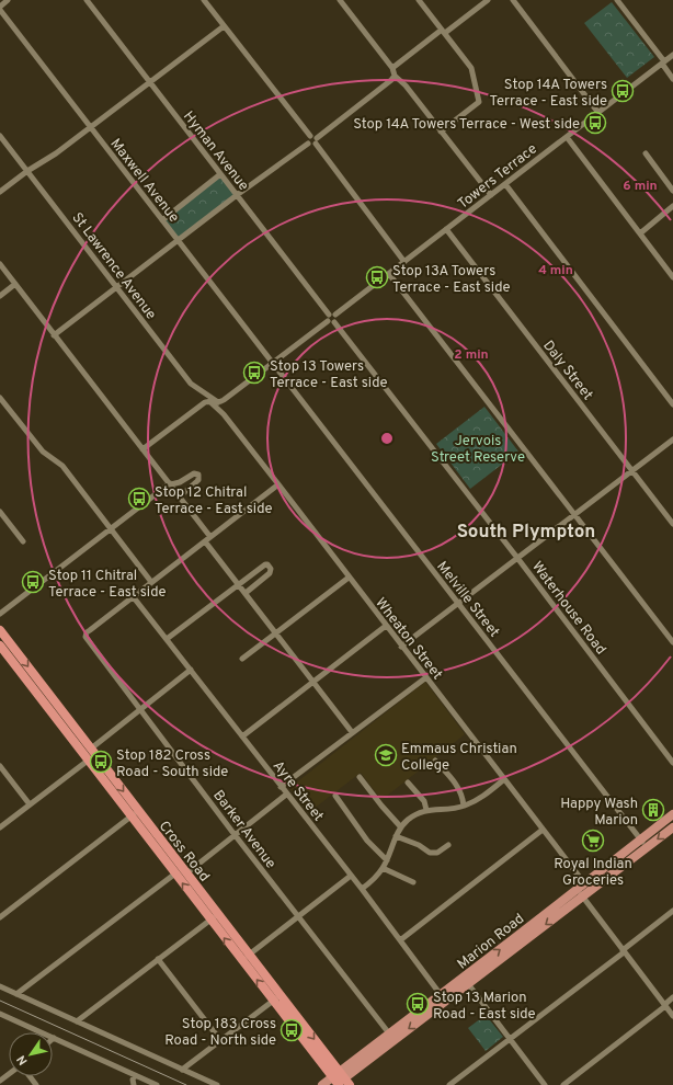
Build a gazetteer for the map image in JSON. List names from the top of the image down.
{
  "streets": {
    "highway": ["Cross Road"],
    "main road": ["Marion Road"],
    "street": [
      "Hyman Avenue",
      "Towers Terrace",
      "Maxwell Avenue",
      "St Lawrence Avenue",
      "Daly Street",
      "Melville Street",
      "Waterhouse Road",
      "Wheaton Street",
      "Ayre Street",
      "Barker Avenue"
    ]
  },
  "crossings": [
    ["Hyman Avenue", "Towers Terrace"],
    ["Hyman Avenue", "Waterhouse Road"],
    ["Towers Terrace", "Daly Street"],
    ["Towers Terrace", "Waterhouse Road"],
    ["Maxwell Avenue", "Melville Street"],
    ["Melville Street", "Marion Road"],
    ["Wheaton Street", "Marion Road"],
    ["Ayre Street", "Barker Avenue"],
    ["Ayre Street", "Marion Road"],
    ["Barker Avenue", "Marion Road"],
    ["Cross Road", "Marion Road"]
  ],
  "districts": ["South Plympton"],
  "parks": ["Jervois Street Reserve"],
  "places": {
    "bus stop": [
      "Stop 14A Towers Terrace - East side",
      "Stop 14A Towers Terrace - West side",
      "Stop 13A Towers Terrace - East side",
      "Stop 13 Towers Terrace - East side",
      "Stop 12 Chitral Terrace - East side",
      "Stop 11 Chitral Terrace - East side",
      "Stop 182 Cross Road - South side",
      "Stop 13 Marion Road - East side",
      "Stop 183 Cross Road - North side"
    ],
    "school or university": ["Emmaus Christian College"],
    "building": ["Happy Wash Marion"],
    "supermarket": ["Royal Indian Groceries"]
  },
  "north": "bottom left",
  "rings": ["6 min", "4 min", "2 min"]
}
